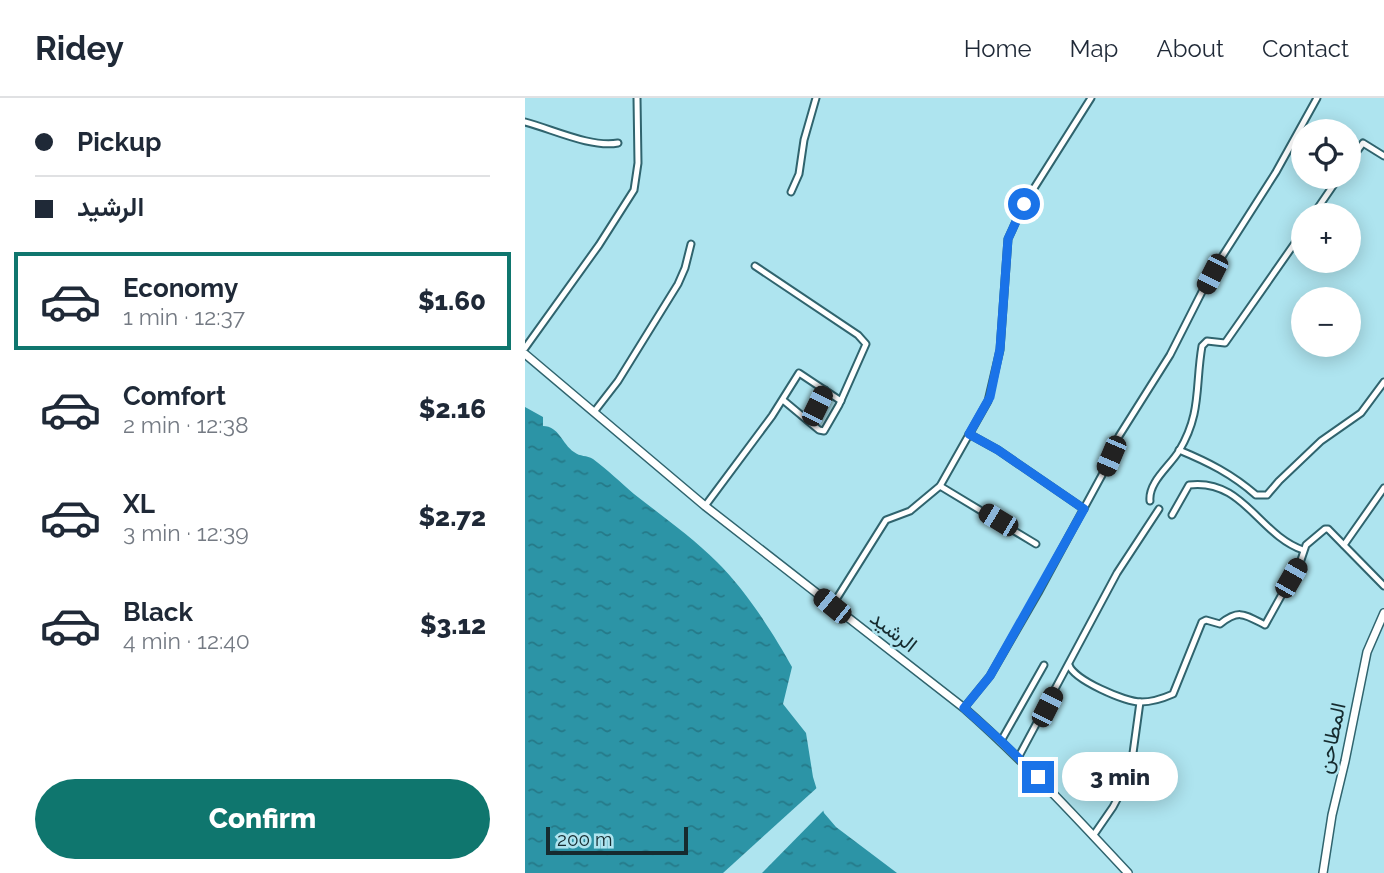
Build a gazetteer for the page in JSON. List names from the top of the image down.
{
  "streets": {
    "main road": ["الرشيد", "المطاحن"]
  },
  "scale_bar": "200 m",
  "page": {
    "header": "Ridey",
    "nav": [
      "Home",
      "Map",
      "About",
      "Contact"
    ],
    "banner": ["Pickup", "الرشيد"],
    "map_buttons": ["+", "−"],
    "list": [
      {
        "name": "Economy",
        "note": "1 min · 12:37",
        "value": "$1.60"
      },
      {
        "name": "Comfort",
        "note": "2 min · 12:38",
        "value": "$2.16"
      },
      {
        "name": "XL",
        "note": "3 min · 12:39",
        "value": "$2.72"
      },
      {
        "name": "Black",
        "note": "4 min · 12:40",
        "value": "$3.12"
      }
    ],
    "bubble": "3 min",
    "buttons": "Confirm",
    "scale": "200 m"
  }
}
